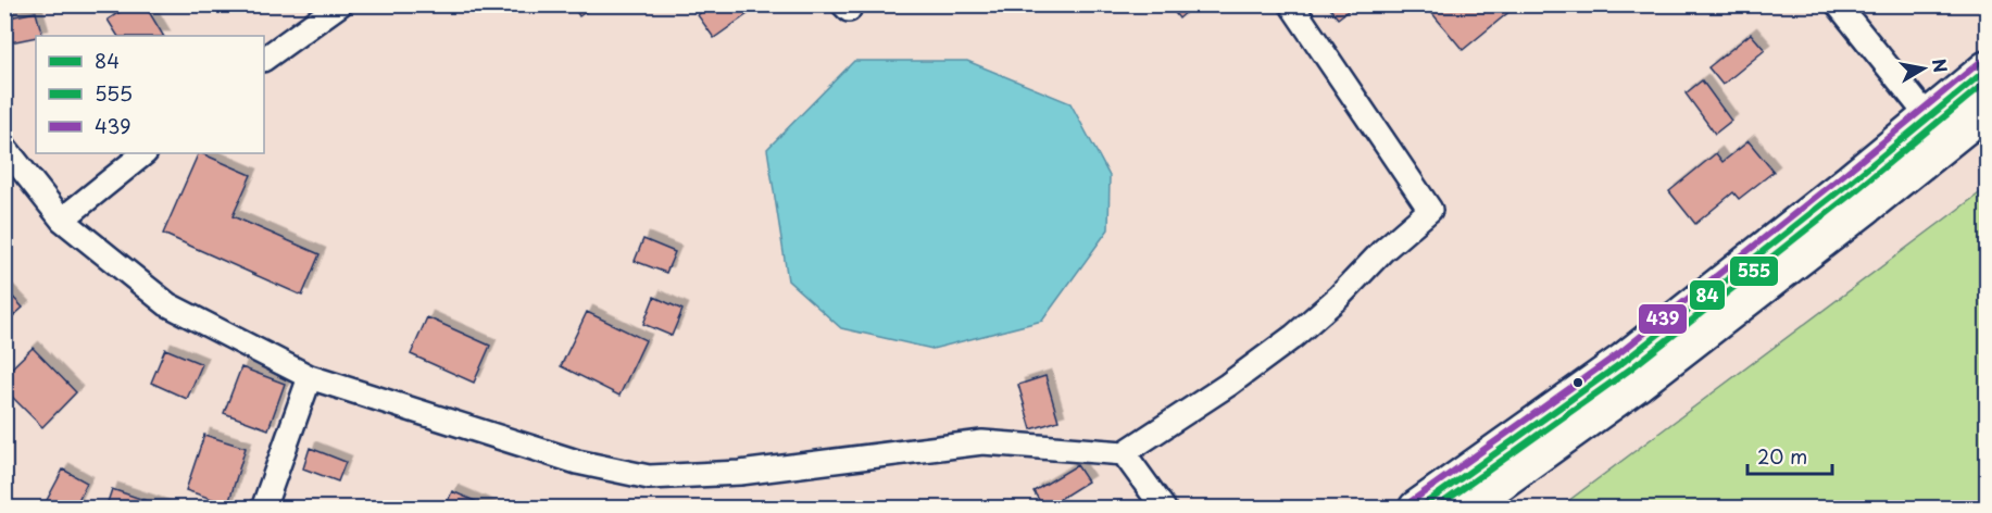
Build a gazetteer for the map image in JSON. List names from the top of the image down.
{
  "lines": ["transit line 439", "transit line 84", "transit line 555"],
  "legend": ["84", "555", "439"],
  "scale_bar": "20 m",
  "north": "right"
}
